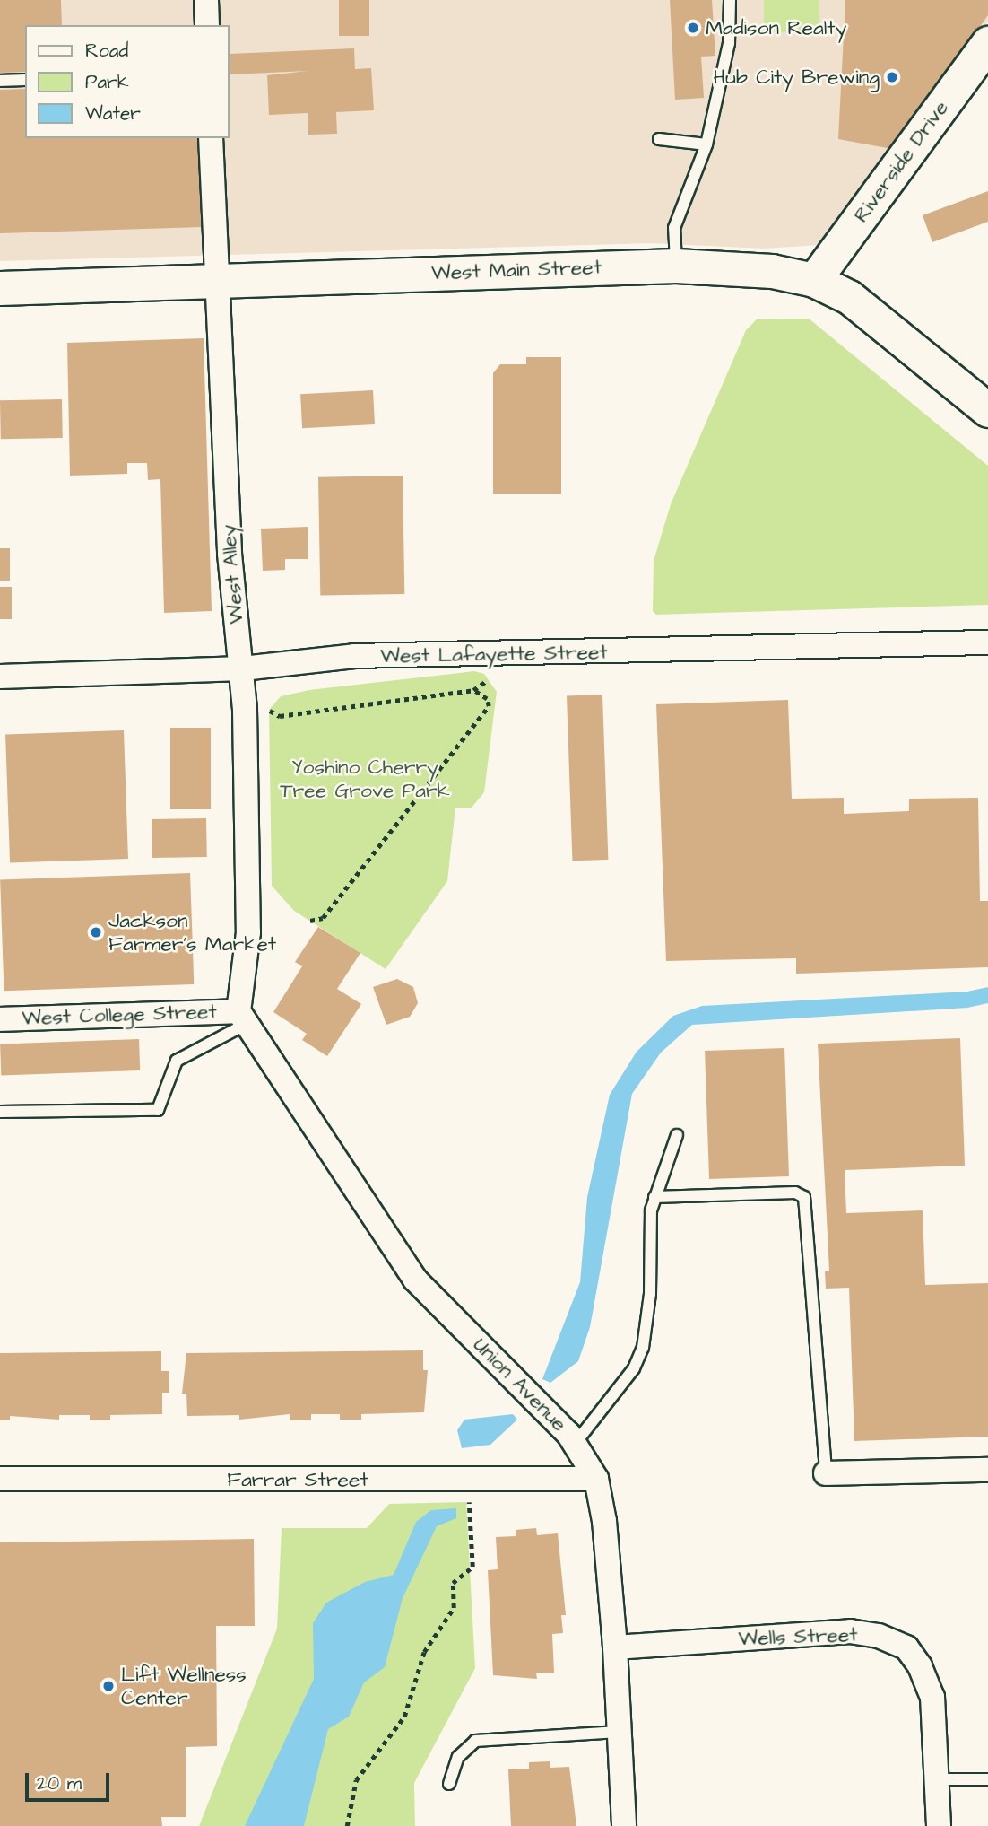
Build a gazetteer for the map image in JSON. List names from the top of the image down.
{
  "streets": {
    "main road": ["Riverside Drive", "West Main Street"],
    "street": [
      "West Alley",
      "West Lafayette Street",
      "West College Street",
      "Union Avenue",
      "Farrar Street",
      "Wells Street"
    ]
  },
  "crossings": [
    ["Riverside Drive", "West Main Street"],
    ["West Main Street", "West Alley"],
    ["West Alley", "West Lafayette Street"],
    ["West Alley", "West College Street"],
    ["West Alley", "Union Avenue"],
    ["West College Street", "Union Avenue"],
    ["Union Avenue", "Farrar Street"],
    ["Union Avenue", "Wells Street"]
  ],
  "parks": ["Yoshino Cherry Tree Grove Park"],
  "places": [
    "Madison Realty",
    "Hub City Brewing",
    "Jackson Farmer's Market",
    "Lift Wellness Center"
  ],
  "legend": ["Road", "Park", "Water"],
  "scale_bar": "20 m"
}
